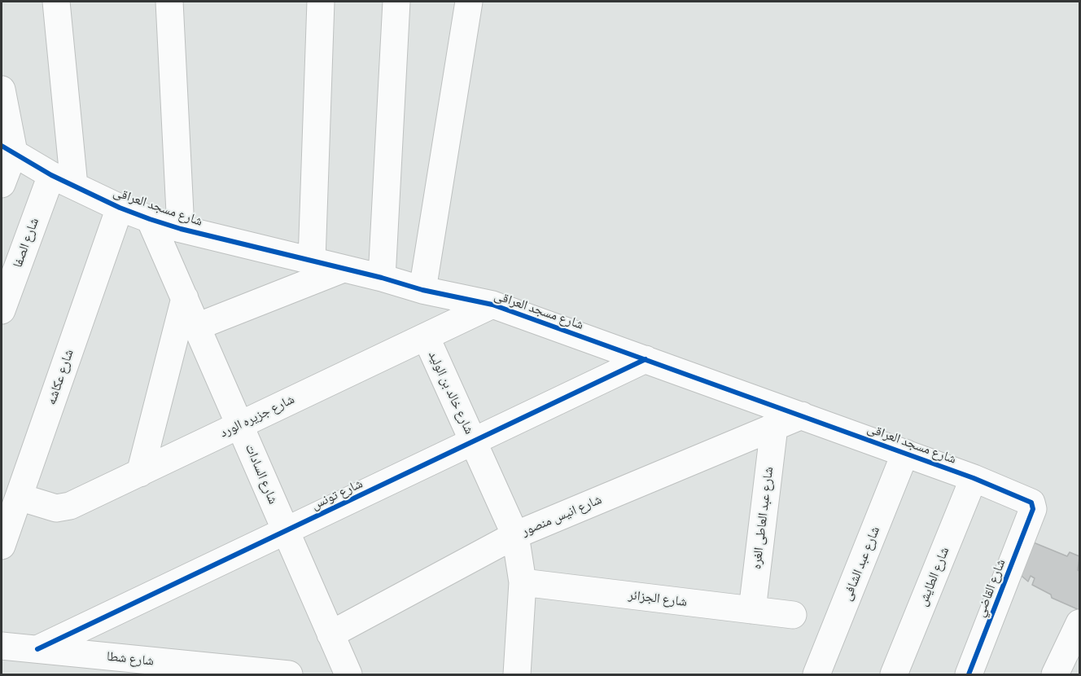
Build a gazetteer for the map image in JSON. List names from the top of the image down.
{
  "streets": {
    "street": [
      "شارع مسجد العراقى",
      "شارع الصفا",
      "شارع عكاشه",
      "شارع خالد بن الوليد",
      "شارع جزيره الورد",
      "شارع السادات",
      "شارع تونس",
      "شارع انيس منصور",
      "شارع عبد العاطى الغره",
      "شارع عبد الشافى",
      "شارع الطايش",
      "شارع القاضي",
      "شارع الجزائر",
      "شارع شطا"
    ]
  },
  "crossings": [
    ["شارع مسجد العراقى", "شارع الصفا"],
    ["شارع مسجد العراقى", "شارع عكاشه"],
    ["شارع مسجد العراقى", "شارع جزيره الورد"],
    ["شارع مسجد العراقى", "شارع السادات"],
    ["شارع مسجد العراقى", "شارع تونس"],
    ["شارع مسجد العراقى", "شارع انيس منصور"],
    ["شارع مسجد العراقى", "شارع عبد الشافى"],
    ["شارع مسجد العراقى", "شارع الطايش"],
    ["شارع مسجد العراقى", "شارع القاضي"],
    ["شارع عكاشه", "شارع جزيره الورد"],
    ["شارع خالد بن الوليد", "شارع جزيره الورد"],
    ["شارع خالد بن الوليد", "شارع تونس"],
    ["شارع خالد بن الوليد", "شارع انيس منصور"],
    ["شارع خالد بن الوليد", "شارع الجزائر"],
    ["شارع جزيره الورد", "شارع السادات"],
    ["شارع السادات", "شارع تونس"],
    ["شارع السادات", "شارع انيس منصور"],
    ["شارع تونس", "شارع شطا"],
    ["شارع انيس منصور", "شارع عبد العاطى الغره"],
    ["شارع عبد العاطى الغره", "شارع الجزائر"]
  ]
}
